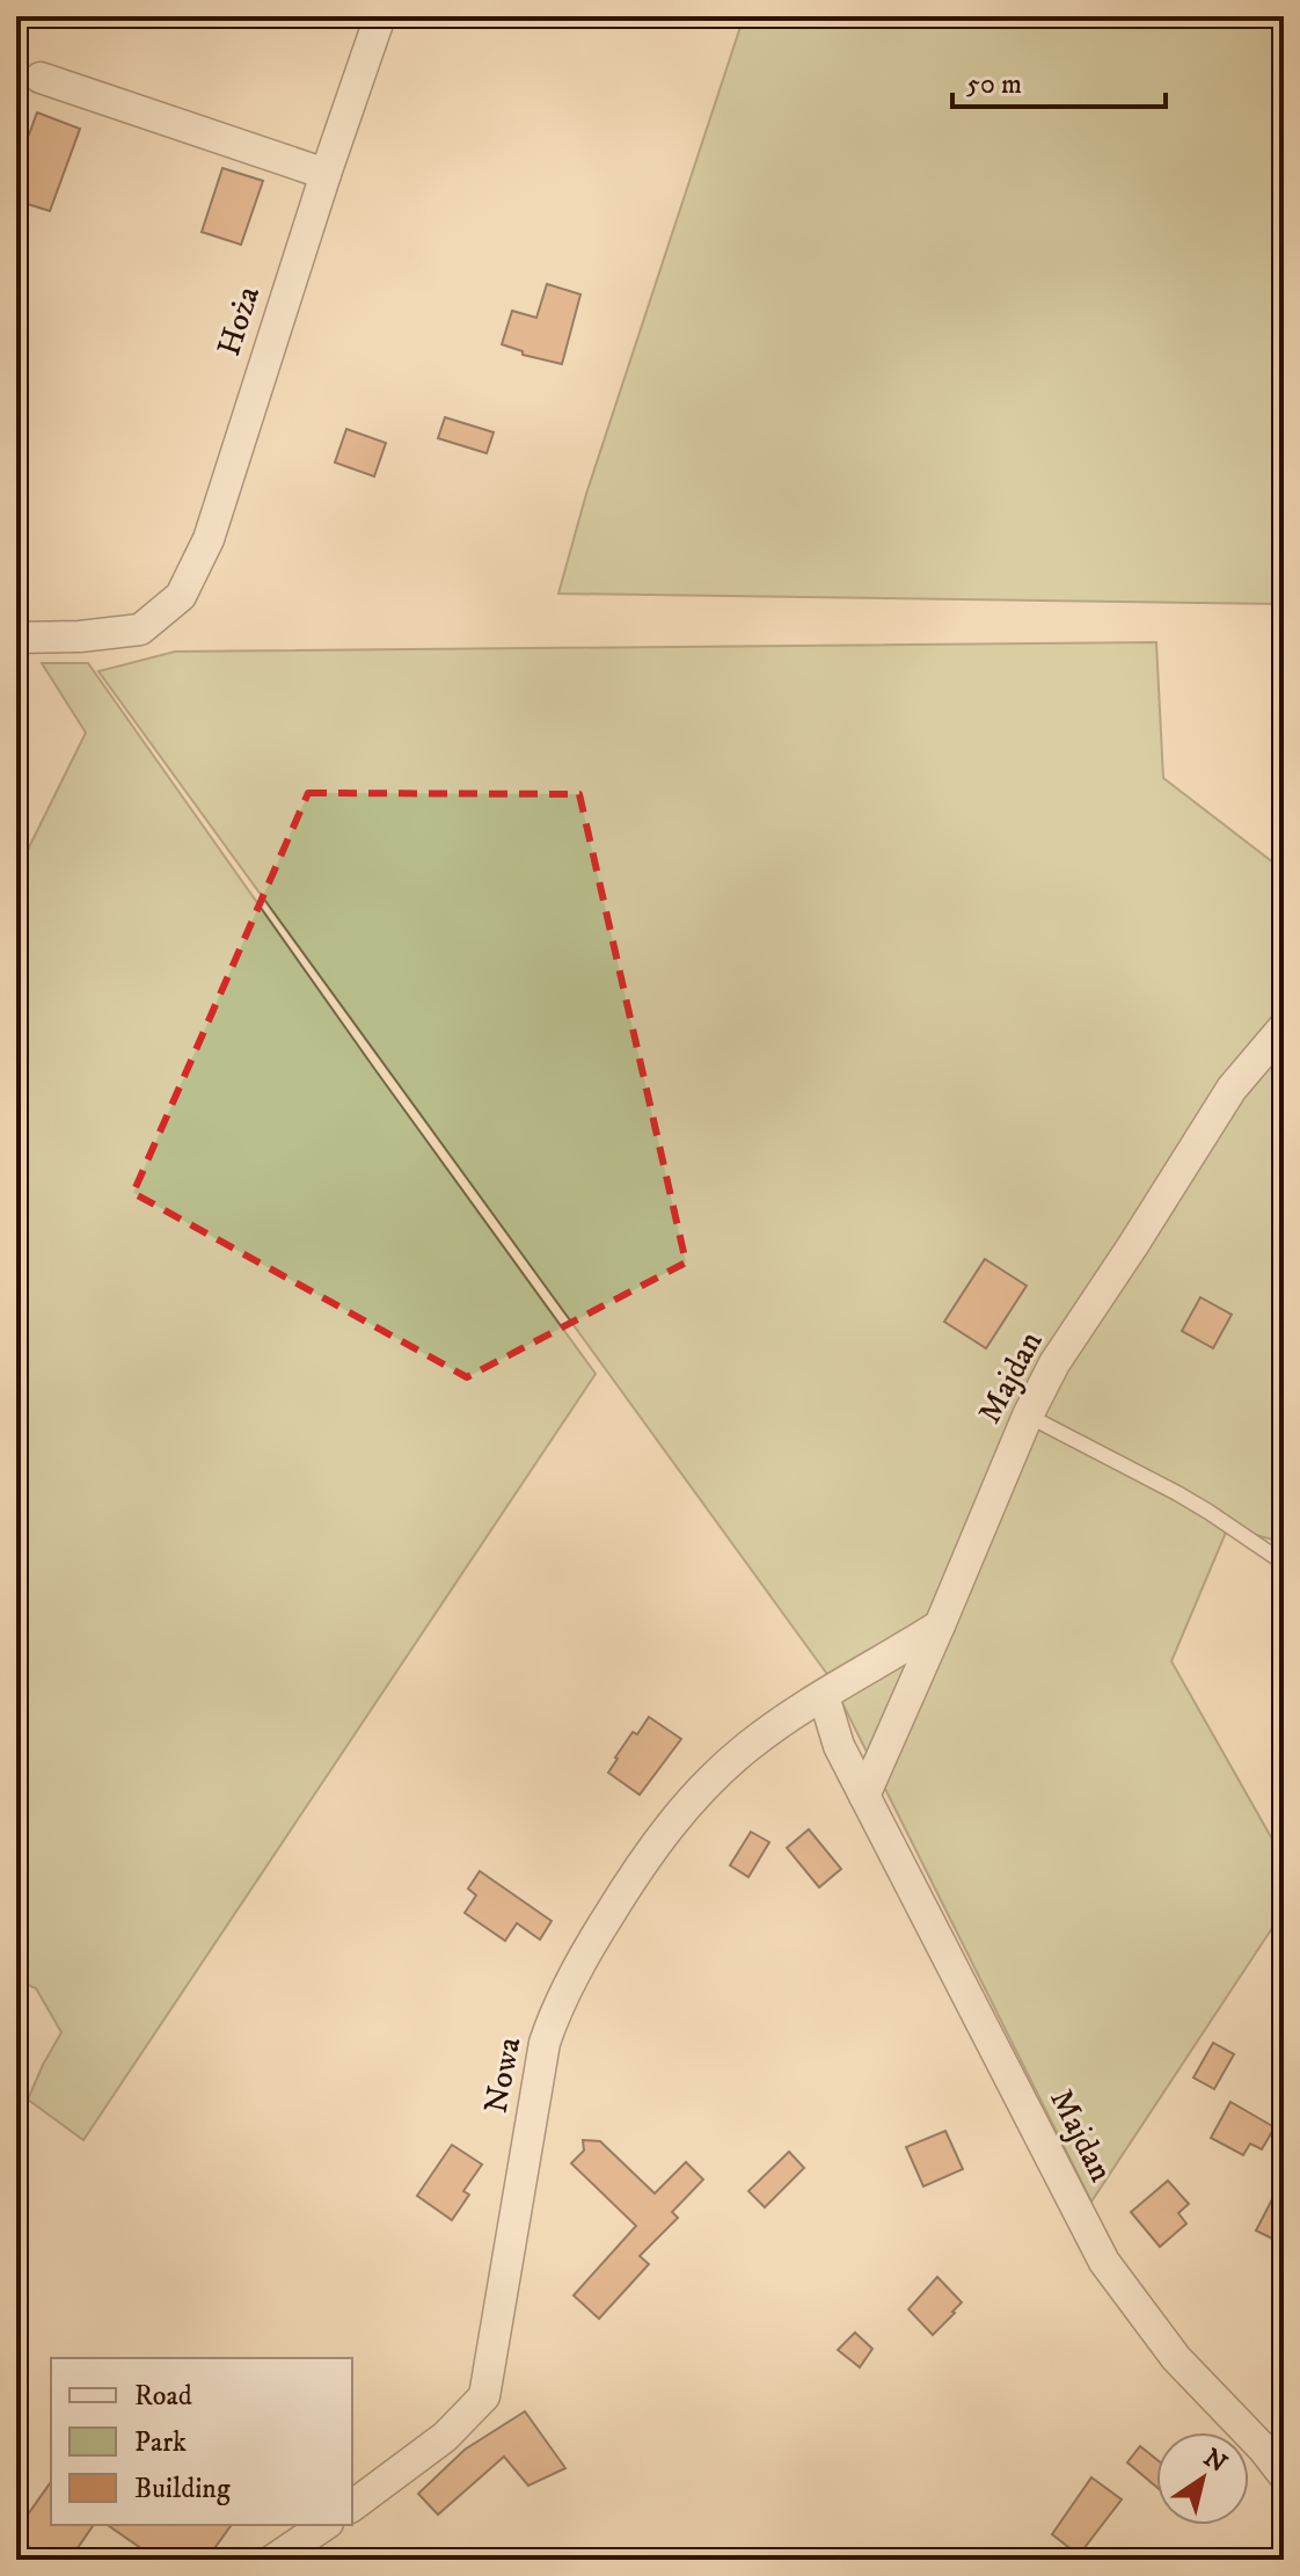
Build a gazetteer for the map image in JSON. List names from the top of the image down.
{
  "streets": {
    "street": ["Hoża", "Majdan", "Nowa"]
  },
  "crossings": [
    ["Majdan", "Nowa"]
  ],
  "legend": ["Road", "Park", "Building"],
  "scale_bar": "50 m",
  "north": "top right"
}
